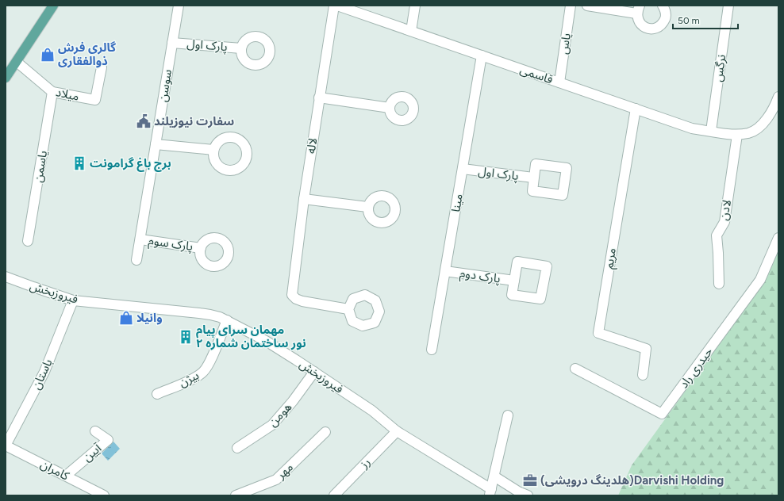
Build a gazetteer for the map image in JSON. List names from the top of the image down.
{
  "streets": {
    "street": [
      "یاس",
      "پارک اول",
      "نرگس",
      "قاسمی",
      "سوسن",
      "میلاد",
      "لاله",
      "یاسمن",
      "مینا",
      "لادن",
      "پارک سوم",
      "مریم",
      "پارک دوم",
      "فیروزبخش",
      "حیدری راد",
      "باستان",
      "بیژن",
      "هومن",
      "آیین",
      "رز",
      "کامران",
      "مهر"
    ]
  },
  "crossings": [
    ["یاس", "قاسمی"],
    ["پارک اول", "سوسن"],
    ["پارک اول", "مینا"],
    ["نرگس", "قاسمی"],
    ["قاسمی", "مینا"],
    ["قاسمی", "لادن"],
    ["قاسمی", "مریم"],
    ["سوسن", "پارک سوم"],
    ["میلاد", "یاسمن"],
    ["مینا", "پارک دوم"],
    ["فیروزبخش", "باستان"],
    ["فیروزبخش", "بیژن"],
    ["فیروزبخش", "هومن"],
    ["فیروزبخش", "رز"],
    ["باستان", "کامران"],
    ["آیین", "کامران"]
  ],
  "places": {
    "shop": ["گالری فرش ذوالفقاری", "وانیلا"],
    "public building": ["سفارت نیوزیلند"],
    "building": ["برج باغ گرامونت", "مهمان سرای پیام نور ساختمان شماره ۲"],
    "office": ["(هلدینگ درویشی)Darvishi Holding"]
  },
  "scale_bar": "50 m"
}
